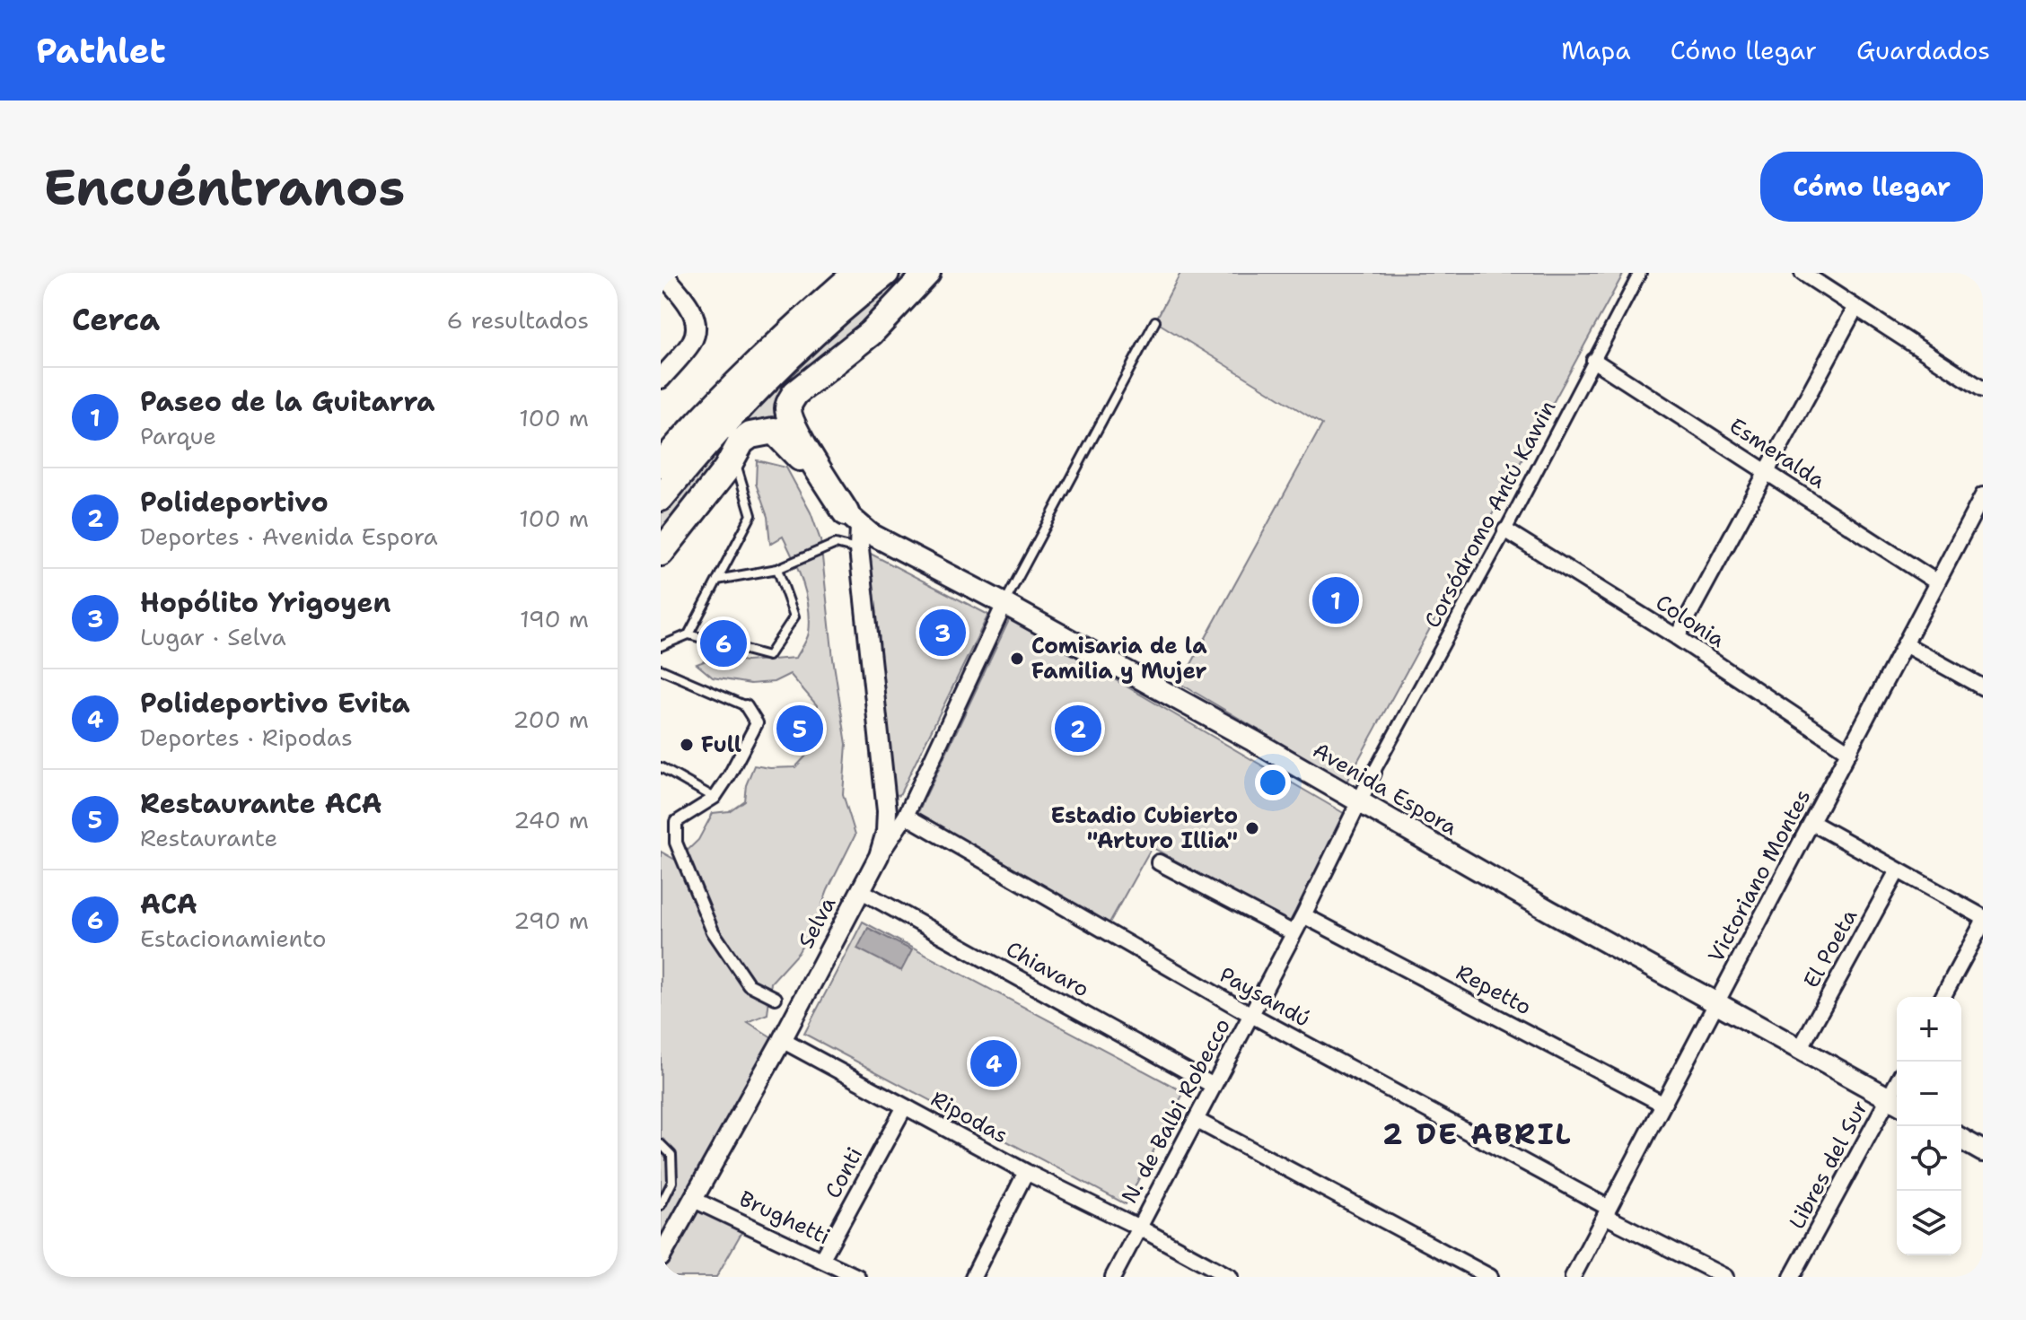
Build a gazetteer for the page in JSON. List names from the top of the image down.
{
  "streets": {
    "main road": ["Avenida Espora"],
    "street": [
      "Esmeralda",
      "Corsódromo Antú Kawin",
      "Colonia",
      "Victoriano Montes",
      "Selva",
      "El Poeta",
      "Chiavaro",
      "Repetto",
      "Paysandú",
      "N. de Balbi Robecco",
      "Ripodas",
      "Libres del Sur",
      "Conti",
      "Brughetti"
    ]
  },
  "crossings": [
    ["Esmeralda", "Corsódromo Antú Kawin"],
    ["Esmeralda", "Victoriano Montes"],
    ["Corsódromo Antú Kawin", "Colonia"],
    ["Corsódromo Antú Kawin", "N. de Balbi Robecco"],
    ["Colonia", "Victoriano Montes"],
    ["Avenida Espora", "Victoriano Montes"],
    ["Avenida Espora", "Selva"],
    ["Avenida Espora", "El Poeta"],
    ["Avenida Espora", "N. de Balbi Robecco"],
    ["Avenida Espora", "Libres del Sur"],
    ["Victoriano Montes", "Repetto"],
    ["Victoriano Montes", "Paysandú"],
    ["Selva", "Chiavaro"],
    ["Selva", "Paysandú"],
    ["Selva", "Ripodas"],
    ["Selva", "Brughetti"],
    ["Chiavaro", "N. de Balbi Robecco"],
    ["Repetto", "N. de Balbi Robecco"],
    ["Paysandú", "N. de Balbi Robecco"],
    ["N. de Balbi Robecco", "Ripodas"],
    ["Ripodas", "Conti"],
    ["Conti", "Brughetti"]
  ],
  "districts": ["2 DE ABRIL"],
  "places": ["Comisaria de la Familia y Mujer", "Full", "Estadio Cubierto \"Arturo Illia\""],
  "page": {
    "header": "Pathlet",
    "nav": ["Mapa", "Cómo llegar", "Guardados"],
    "buttons": "Cómo llegar",
    "title": "Encuéntranos",
    "heading": ["Cerca", "6 resultados"],
    "list": [
      {
        "mark": "1",
        "name": "Paseo de la Guitarra",
        "note": "Parque",
        "value": "100 m"
      },
      {
        "mark": "2",
        "name": "Polideportivo",
        "note": "Deportes · Avenida Espora",
        "value": "100 m"
      },
      {
        "mark": "3",
        "name": "Hopólito Yrigoyen",
        "note": "Lugar · Selva",
        "value": "190 m"
      },
      {
        "mark": "4",
        "name": "Polideportivo Evita",
        "note": "Deportes · Ripodas",
        "value": "200 m"
      },
      {
        "mark": "5",
        "name": "Restaurante ACA",
        "note": "Restaurante",
        "value": "240 m"
      },
      {
        "mark": "6",
        "name": "ACA",
        "note": "Estacionamiento",
        "value": "290 m"
      }
    ],
    "pins": [
      "1",
      "3",
      "6",
      "2",
      "5",
      "4"
    ],
    "map_buttons": ["+", "−"]
  }
}
